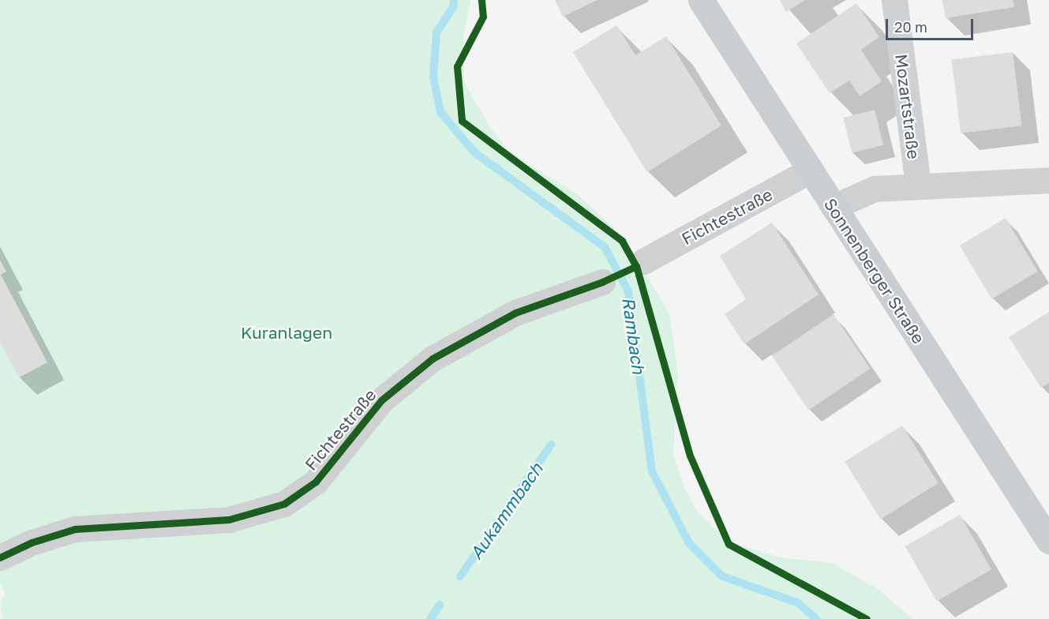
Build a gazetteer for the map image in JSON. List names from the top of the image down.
{
  "streets": {
    "main road": ["Sonnenberger Straße"],
    "street": ["Mozartstraße", "Fichtestraße"]
  },
  "crossings": [
    ["Fichtestraße", "Sonnenberger Straße"]
  ],
  "water": ["Rambach", "Aukammbach"],
  "parks": ["Kuranlagen"],
  "scale_bar": "20 m"
}
